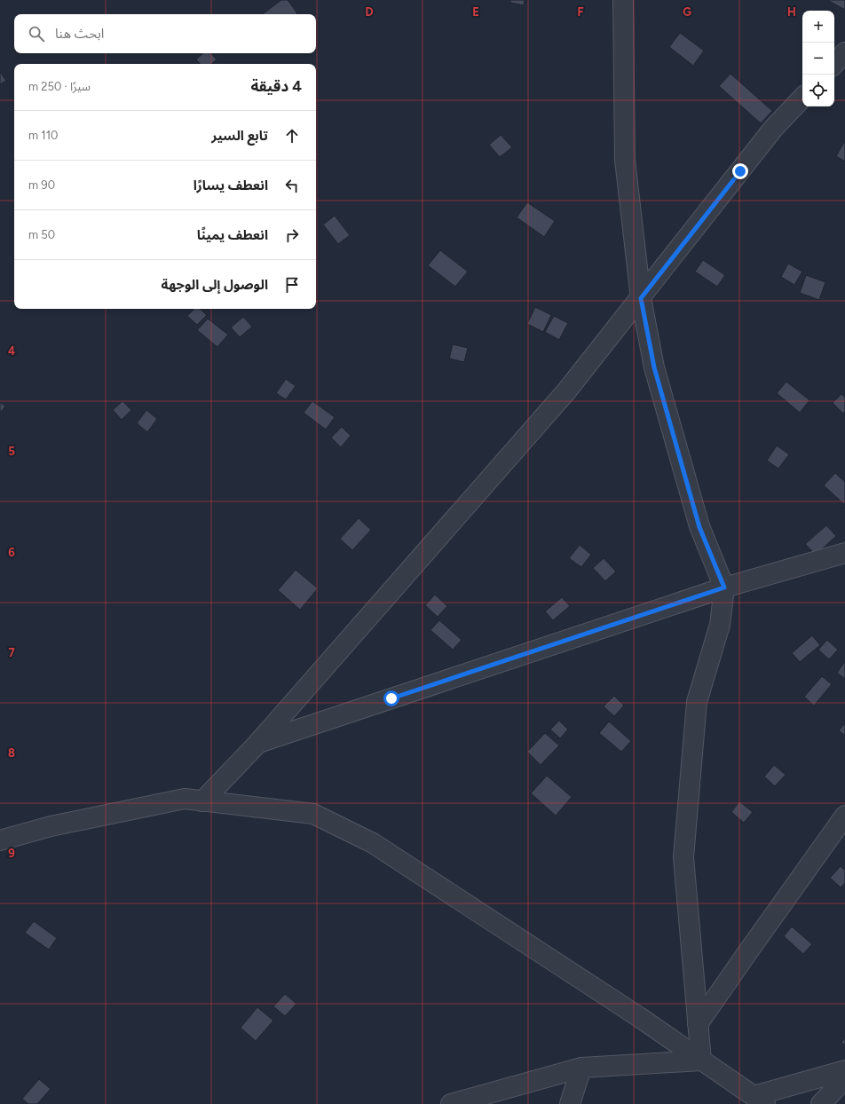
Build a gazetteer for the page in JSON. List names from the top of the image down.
{
  "page": {
    "map_buttons": ["+", "−"],
    "search": "ابحث هنا",
    "heading": ["4 دقيقة", "سيرًا · 250 m"],
    "list": [
      ["تابع السير", "110 m"],
      ["انعطف يسارًا", "90 m"],
      ["انعطف يمينًا", "50 m"],
      "الوصول إلى الوجهة"
    ]
  },
  "grid": {
    "columns": [
      "D",
      "E",
      "F",
      "G",
      "H"
    ],
    "rows": [
      "4",
      "5",
      "6",
      "7",
      "8",
      "9"
    ]
  }
}
